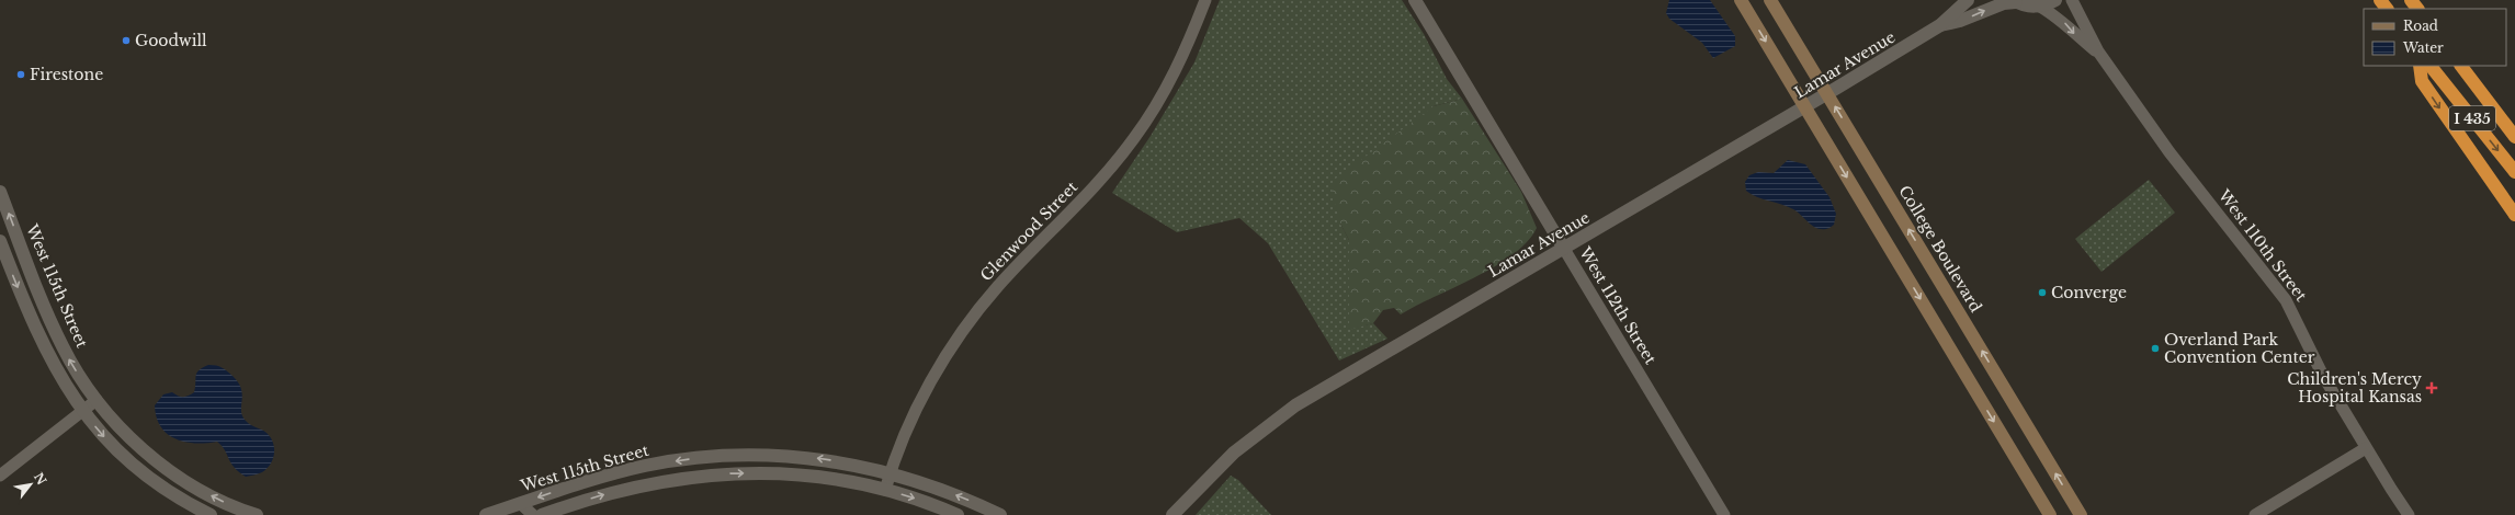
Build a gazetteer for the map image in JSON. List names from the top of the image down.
{
  "streets": {
    "highway": ["I 435"],
    "main road": ["College Boulevard"],
    "street": [
      "Lamar Avenue",
      "Glenwood Street",
      "West 110th Street",
      "West 115th Street",
      "West 112th Street"
    ]
  },
  "crossings": [
    ["Lamar Avenue", "College Boulevard"],
    ["Lamar Avenue", "West 112th Street"],
    ["Glenwood Street", "West 115th Street"]
  ],
  "places": {
    "other": [
      "Goodwill",
      "Firestone",
      "Converge",
      "Overland Park Convention Center"
    ],
    "health": ["Children's Mercy Hospital Kansas"]
  },
  "legend": ["Road", "Water"],
  "north": "top right"
}
